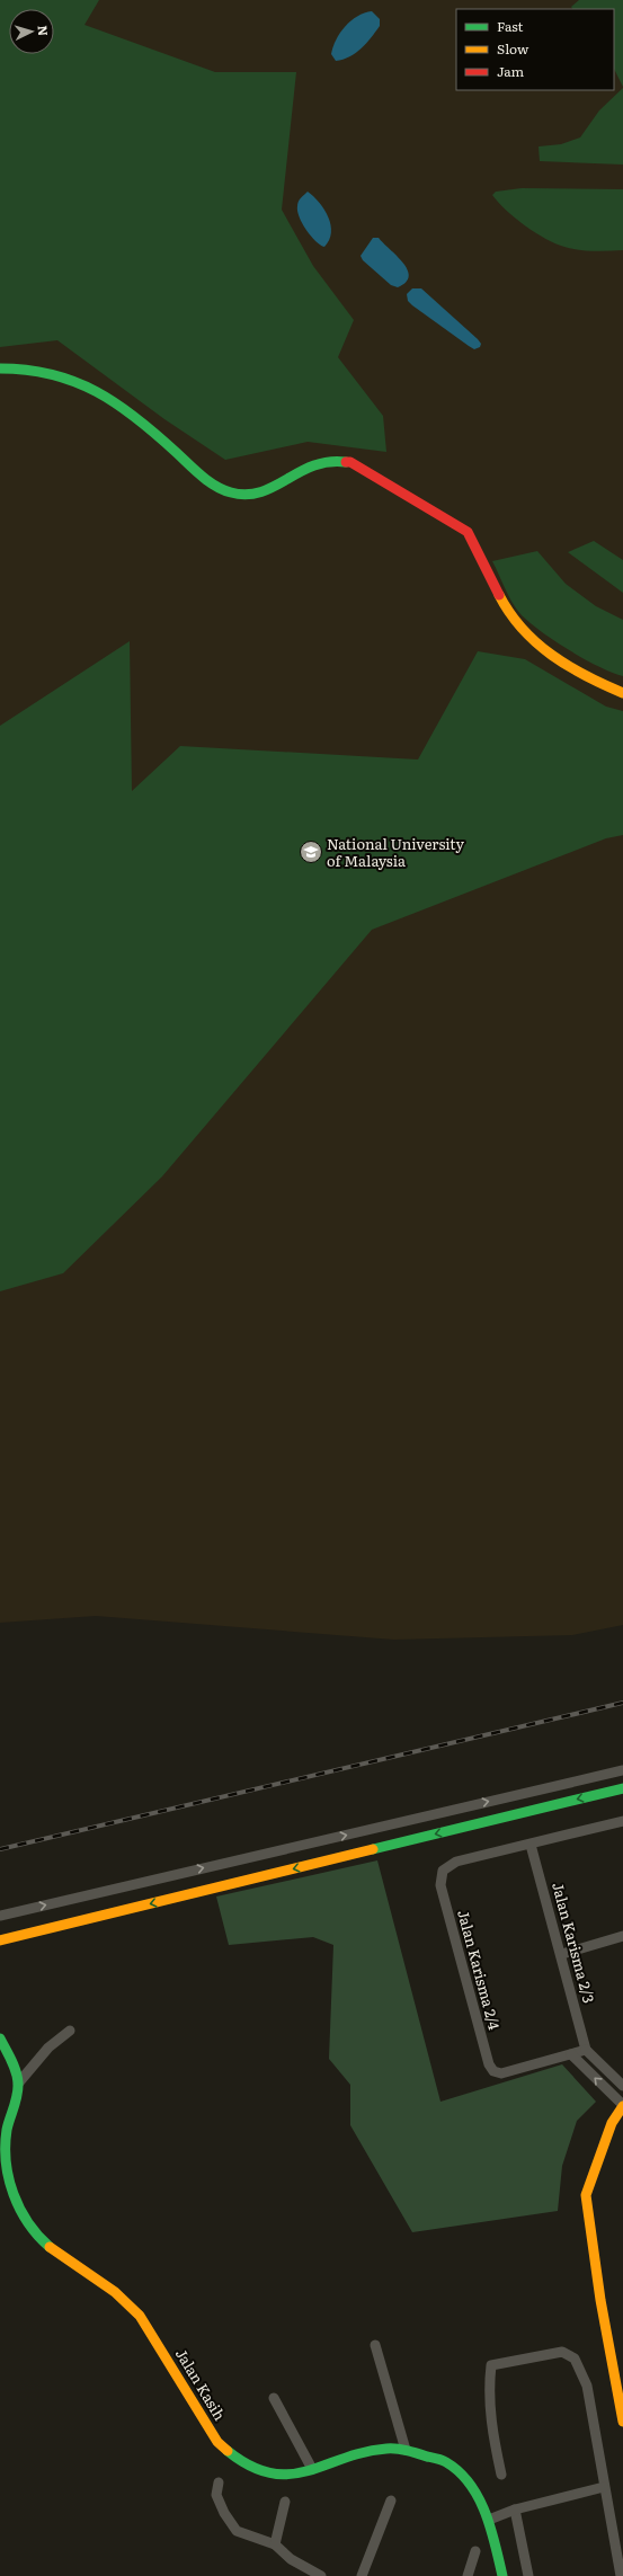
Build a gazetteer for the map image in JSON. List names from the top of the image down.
{
  "streets": {
    "street": ["Jalan Karisma 2/3", "Jalan Karisma 2/4", "Jalan Kasih"]
  },
  "crossings": [
    ["Jalan Karisma 2/3", "Jalan Karisma 2/4"]
  ],
  "places": {
    "school or university": ["National University of Malaysia"]
  },
  "legend": ["Fast", "Slow", "Jam"],
  "north": "right"
}
